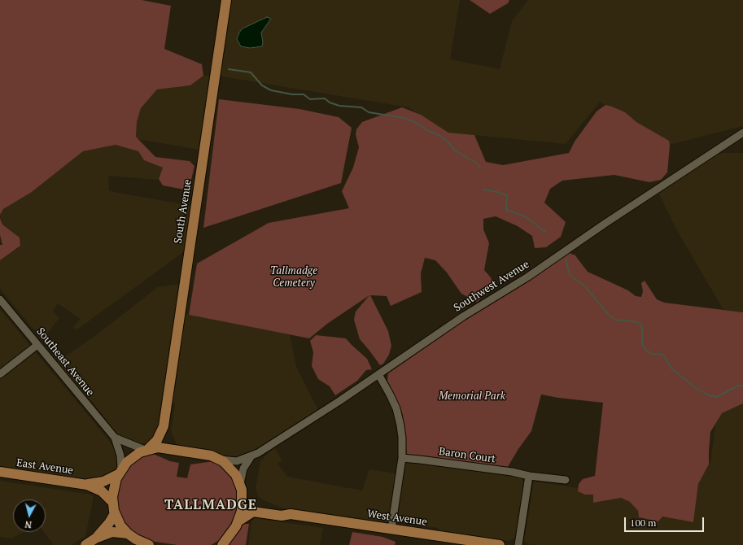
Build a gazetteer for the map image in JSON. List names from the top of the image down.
{
  "streets": {
    "main road": ["South Avenue", "East Avenue", "West Avenue"],
    "street": ["Southwest Avenue", "Southeast Avenue", "Baron Court"]
  },
  "crossings": [
    ["South Avenue", "Southeast Avenue"],
    ["Southeast Avenue", "East Avenue"]
  ],
  "districts": ["TALLMADGE"],
  "parks": ["Tallmadge Cemetery", "Memorial Park"],
  "scale_bar": "100 m",
  "north": "bottom"
}
